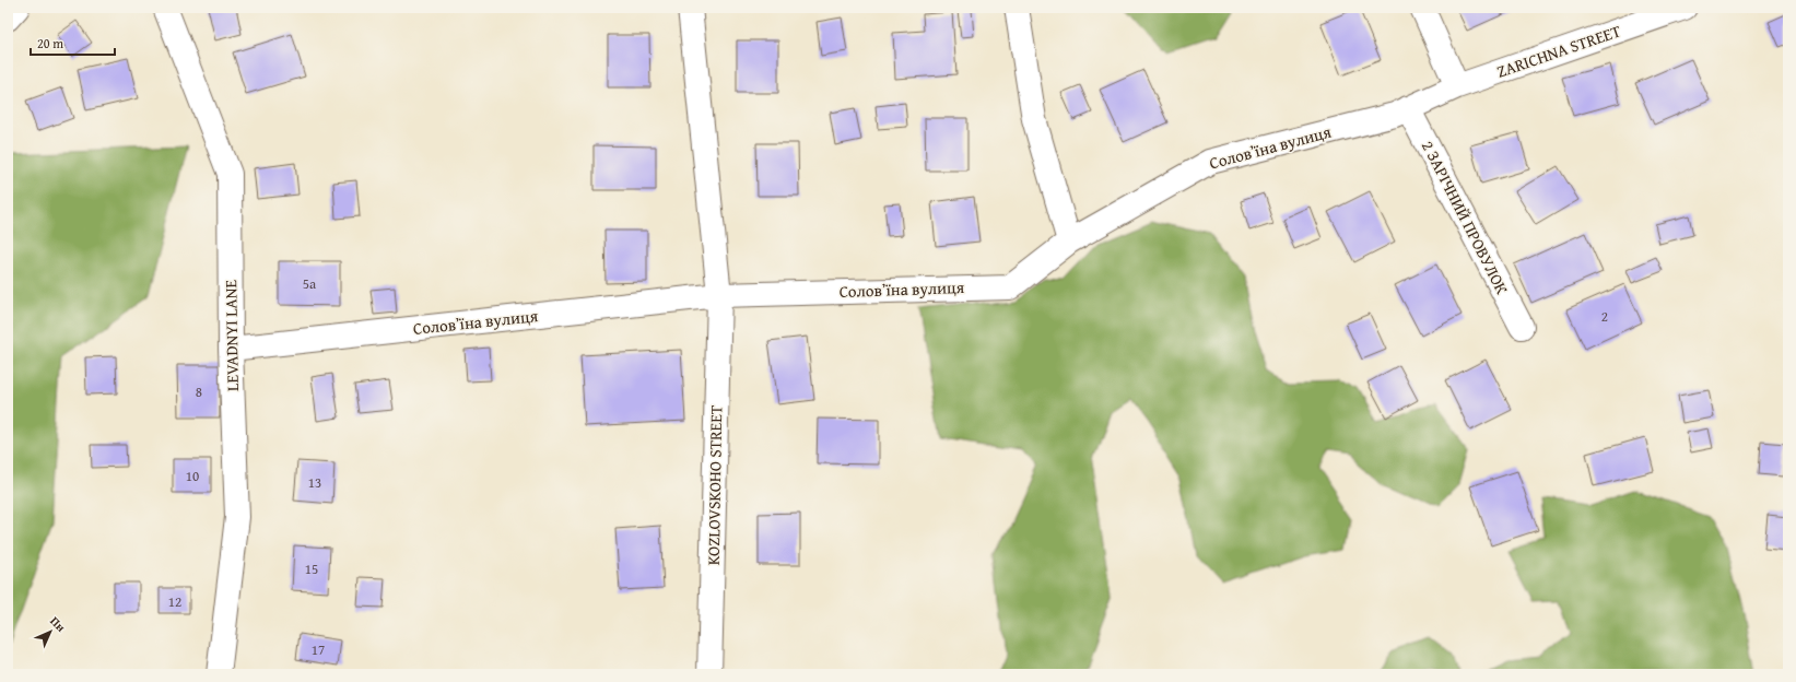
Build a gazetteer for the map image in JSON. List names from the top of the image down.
{
  "streets": {
    "street": [
      "ZARICHNA STREET",
      "Соловʼїна вулиця",
      "2 ЗАРІЧНИЙ ПРОВУЛОК",
      "LEVADNYI LANE",
      "KOZLOVSKOHO STREET"
    ]
  },
  "crossings": [
    ["ZARICHNA STREET", "Соловʼїна вулиця"],
    ["Соловʼїна вулиця", "2 ЗАРІЧНИЙ ПРОВУЛОК"],
    ["Соловʼїна вулиця", "LEVADNYI LANE"],
    ["Соловʼїна вулиця", "KOZLOVSKOHO STREET"]
  ],
  "house_numbers": [
    "5а",
    "2",
    "8",
    "10",
    "13",
    "15",
    "12",
    "17"
  ],
  "scale_bar": "20 m",
  "north": "top right"
}
